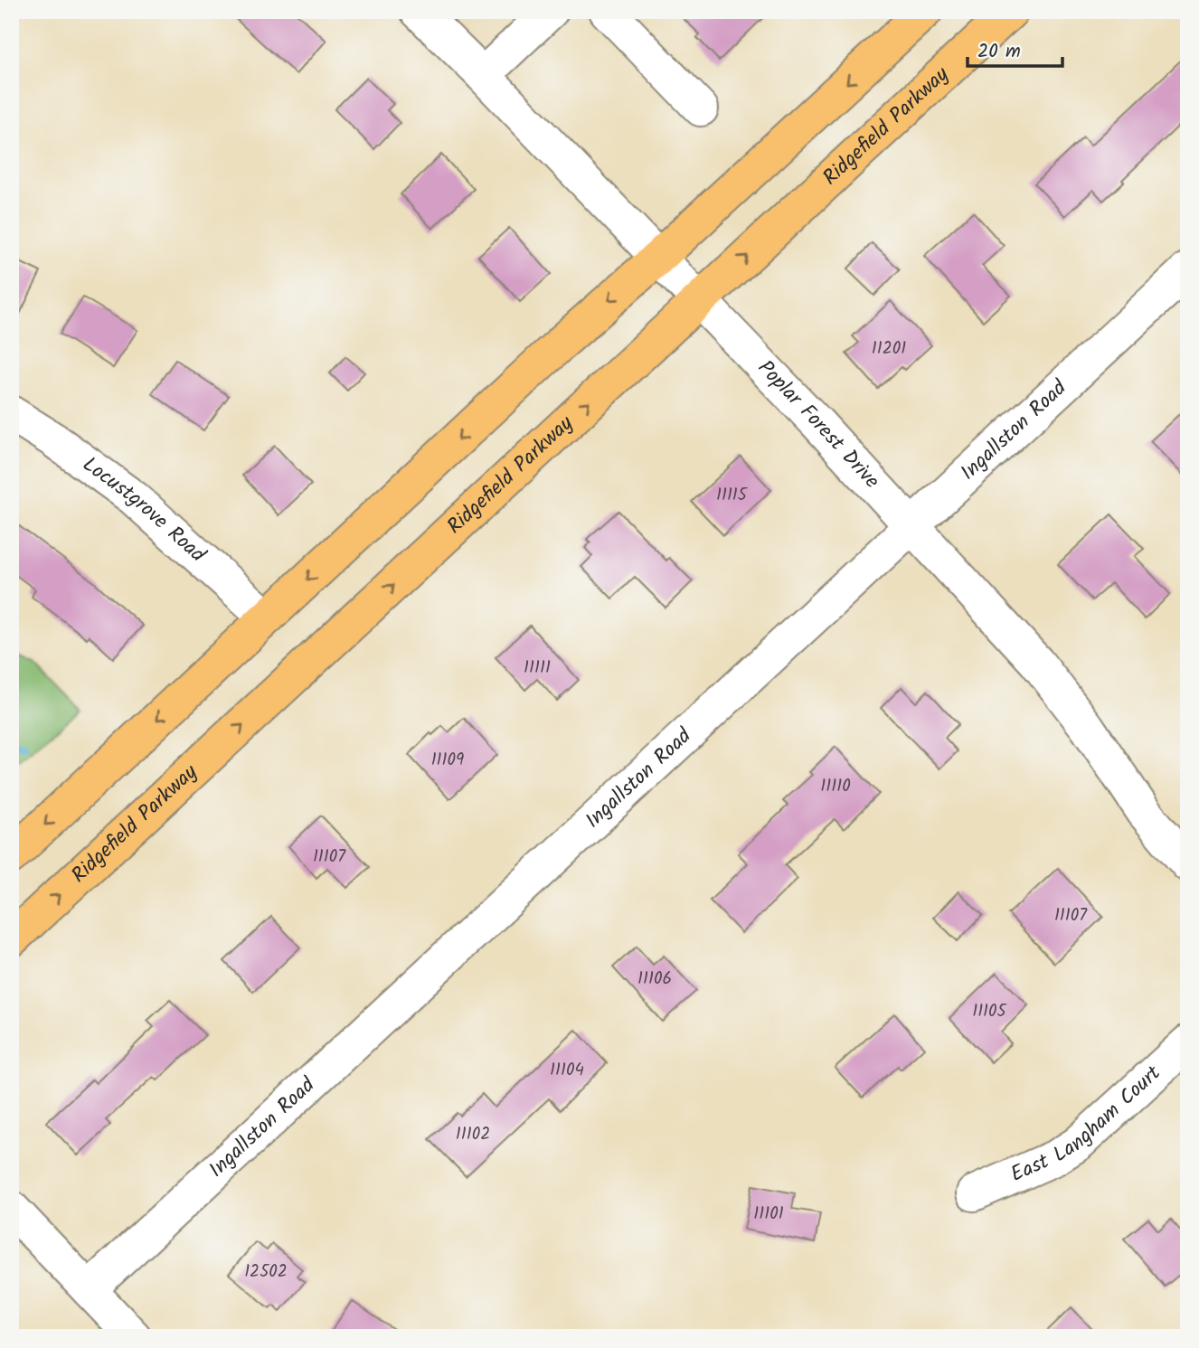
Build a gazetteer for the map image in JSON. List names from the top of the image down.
{
  "streets": {
    "main road": ["Ridgefield Parkway"],
    "street": [
      "Poplar Forest Drive",
      "Ingallston Road",
      "Locustgrove Road",
      "East Langham Court"
    ]
  },
  "crossings": [
    ["Ridgefield Parkway", "Poplar Forest Drive"],
    ["Poplar Forest Drive", "Ingallston Road"]
  ],
  "house_numbers": [
    "11201",
    "11115",
    "11111",
    "11109",
    "11110",
    "11107",
    "11107",
    "11106",
    "11105",
    "11104",
    "11102",
    "11101",
    "12502"
  ],
  "scale_bar": "20 m"
}
